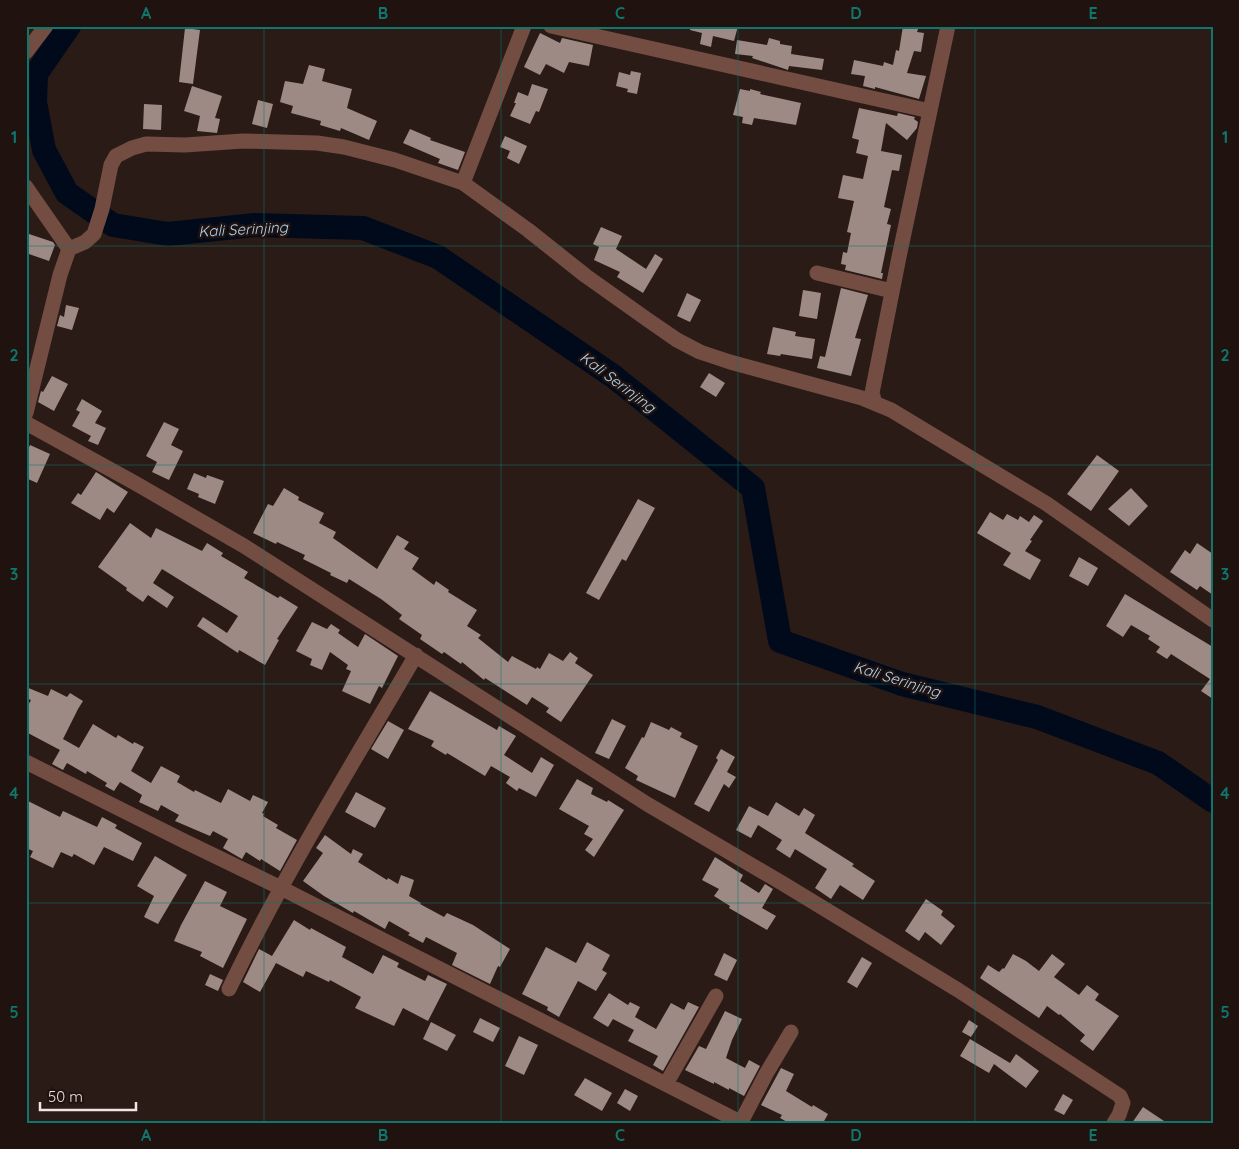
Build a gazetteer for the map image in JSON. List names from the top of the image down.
{
  "water": ["Kali Serinjing"],
  "scale_bar": "50 m",
  "grid": {
    "columns": [
      "A",
      "B",
      "C",
      "D",
      "E"
    ],
    "rows": [
      "1",
      "2",
      "3",
      "4",
      "5"
    ]
  }
}
